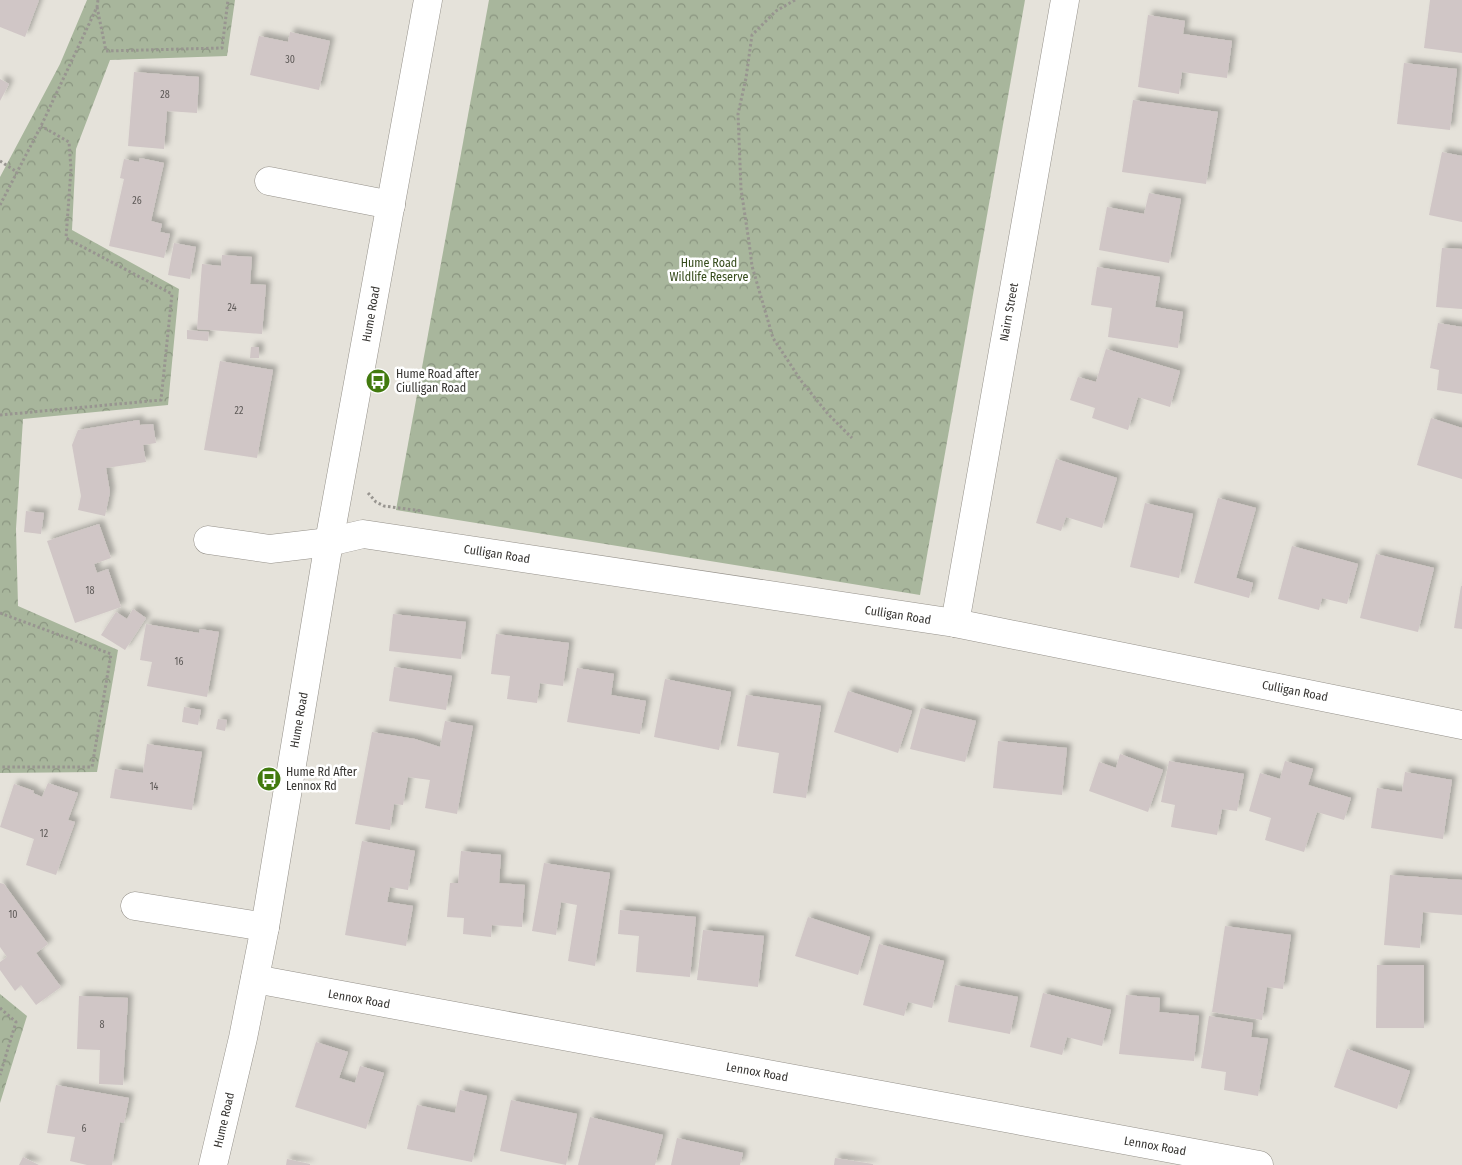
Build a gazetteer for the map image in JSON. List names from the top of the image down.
{
  "streets": {
    "street": [
      "Nairn Street",
      "Hume Road",
      "Culligan Road",
      "Lennox Road"
    ]
  },
  "crossings": [
    ["Nairn Street", "Culligan Road"],
    ["Hume Road", "Culligan Road"],
    ["Hume Road", "Lennox Road"]
  ],
  "parks": ["Hume Road Wildlife Reserve"],
  "places": {
    "bus stop": ["Hume Road after Ciulligan Road", "Hume Rd After Lennox Rd"]
  },
  "house_numbers": [
    "30",
    "28",
    "26",
    "24",
    "22",
    "18",
    "16",
    "14",
    "12",
    "10",
    "8",
    "6"
  ]
}
